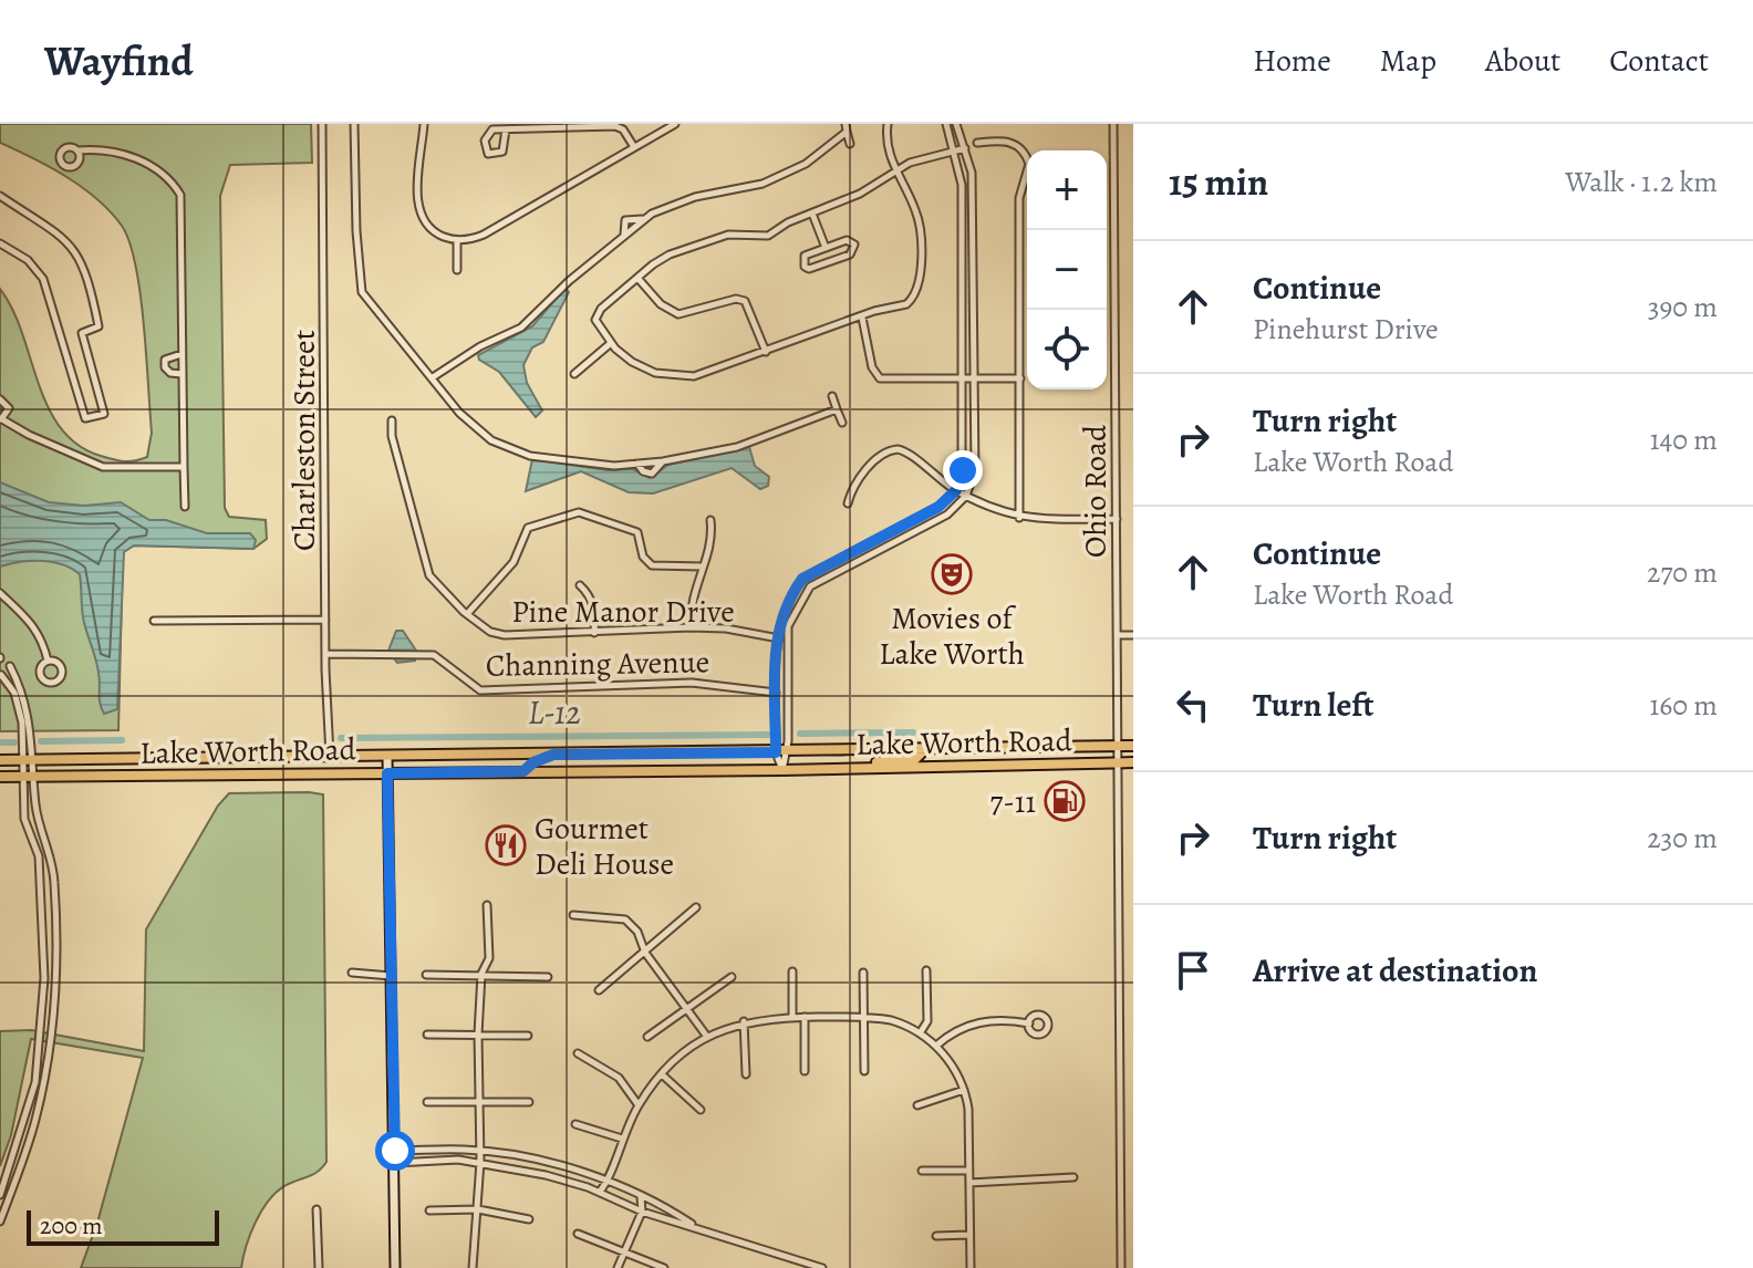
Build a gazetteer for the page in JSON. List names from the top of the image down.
{
  "streets": {
    "main road": ["Lake Worth Road"],
    "street": [
      "Charleston Street",
      "Ohio Road",
      "Pine Manor Drive",
      "Channing Avenue"
    ]
  },
  "crossings": [
    ["Charleston Street", "Channing Avenue"],
    ["Charleston Street", "Lake Worth Road"],
    ["Ohio Road", "Lake Worth Road"]
  ],
  "water": ["L-12"],
  "places": {
    "theatre": ["Movies of Lake Worth"],
    "fuel station": ["7-11"],
    "restaurant": ["Gourmet Deli House"]
  },
  "scale_bar": "200 m",
  "page": {
    "header": "Wayfind",
    "nav": [
      "Home",
      "Map",
      "About",
      "Contact"
    ],
    "heading": ["15 min", "Walk · 1.2 km"],
    "map_buttons": ["+", "−"],
    "list": [
      ["Continue", "Pinehurst Drive", "390 m"],
      ["Turn right", "Lake Worth Road", "140 m"],
      ["Continue", "Lake Worth Road", "270 m"],
      ["Turn left", "160 m"],
      ["Turn right", "230 m"],
      "Arrive at destination"
    ],
    "scale": "200 m"
  }
}
